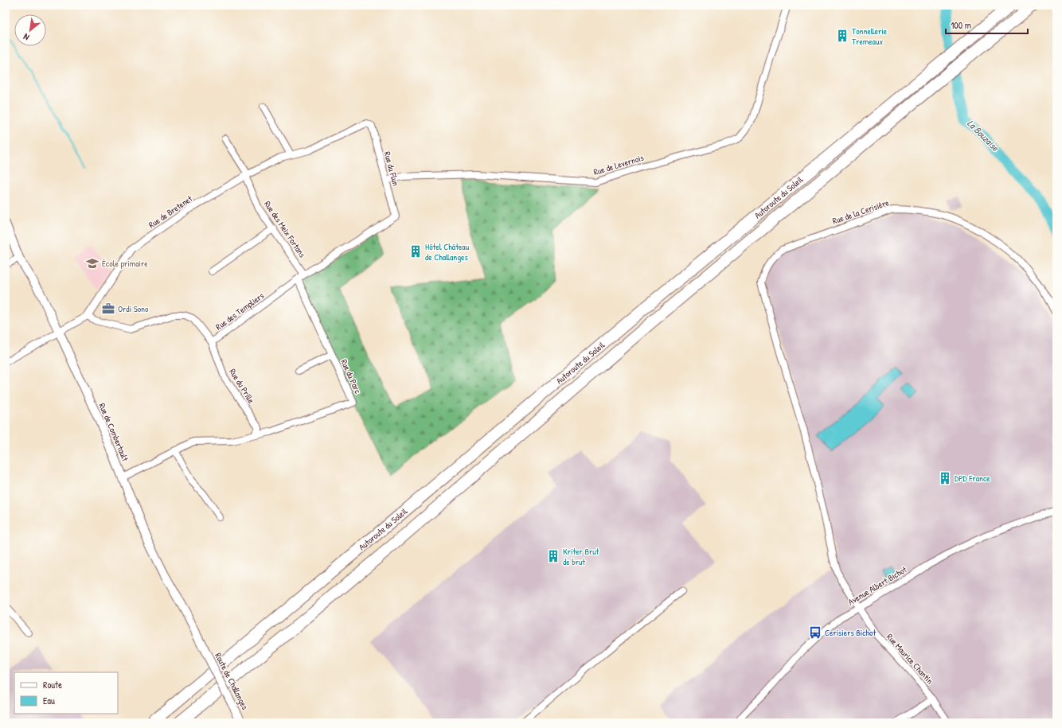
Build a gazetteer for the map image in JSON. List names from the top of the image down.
{
  "streets": {
    "highway": ["Autoroute du Soleil"],
    "street": [
      "Rue de Levernois",
      "Rue du Flun",
      "Rue de Bretenet",
      "Rue de la Cerisière",
      "Rue des Meix Fortans",
      "Rue des Templiers",
      "Rue du Parc",
      "Rue du Prille",
      "Rue de Combertault",
      "Avenue Albert Bichot",
      "Rue Maurice Chantin",
      "Route de Challanges"
    ]
  },
  "crossings": [
    ["Rue de Levernois", "Rue du Flun"],
    ["Rue du Flun", "Rue de Bretenet"],
    ["Rue du Flun", "Rue des Templiers"],
    ["Rue de Bretenet", "Rue des Meix Fortans"],
    ["Rue de Bretenet", "Rue des Templiers"],
    ["Rue de la Cerisière", "Avenue Albert Bichot"],
    ["Rue de la Cerisière", "Rue Maurice Chantin"],
    ["Rue des Meix Fortans", "Rue des Templiers"],
    ["Rue des Templiers", "Rue du Parc"],
    ["Rue des Templiers", "Rue du Prille"],
    ["Rue du Parc", "Rue du Prille"],
    ["Rue de Combertault", "Route de Challanges"],
    ["Avenue Albert Bichot", "Rue Maurice Chantin"]
  ],
  "water": ["La Bouzaise"],
  "places": {
    "building": [
      "Tonnellerie Tremeaux",
      "Hôtel Château de Challanges",
      "DPD France",
      "Kriter Brut de brut"
    ],
    "school or university": ["École primaire"],
    "office": ["Ordi Sono"],
    "bus stop": ["Cerisiers Bichot"]
  },
  "legend": ["Route", "Eau"],
  "scale_bar": "100 m",
  "north": "bottom left"
}
